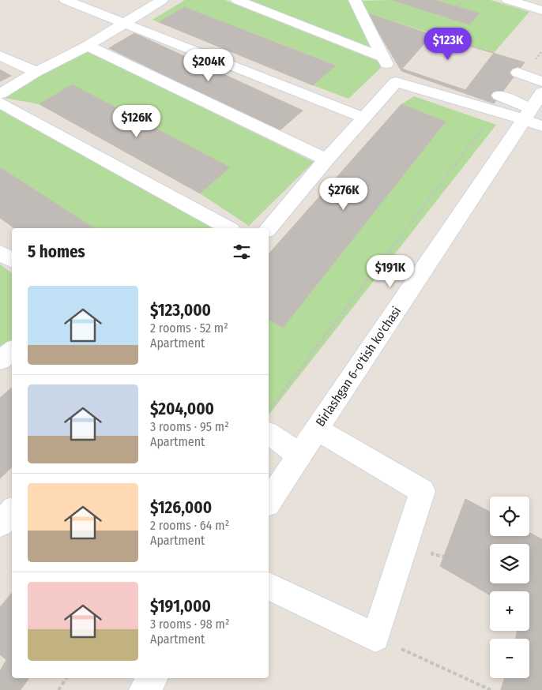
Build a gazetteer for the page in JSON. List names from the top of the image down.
{
  "streets": {
    "street": ["Birlashgan 6-o'tish ko'chasi"]
  },
  "page": {
    "price": [
      "$123K",
      "$204K",
      "$126K",
      "$276K",
      "$191K"
    ],
    "heading": "5 homes",
    "list": [
      {
        "name": "$123,000",
        "note": "2 rooms · 52 m² · Apartment"
      },
      {
        "name": "$204,000",
        "note": "3 rooms · 95 m² · Apartment"
      },
      {
        "name": "$126,000",
        "note": "2 rooms · 64 m² · Apartment"
      },
      {
        "name": "$191,000",
        "note": "3 rooms · 98 m² · Apartment"
      }
    ],
    "map_buttons": ["+", "−"]
  }
}
